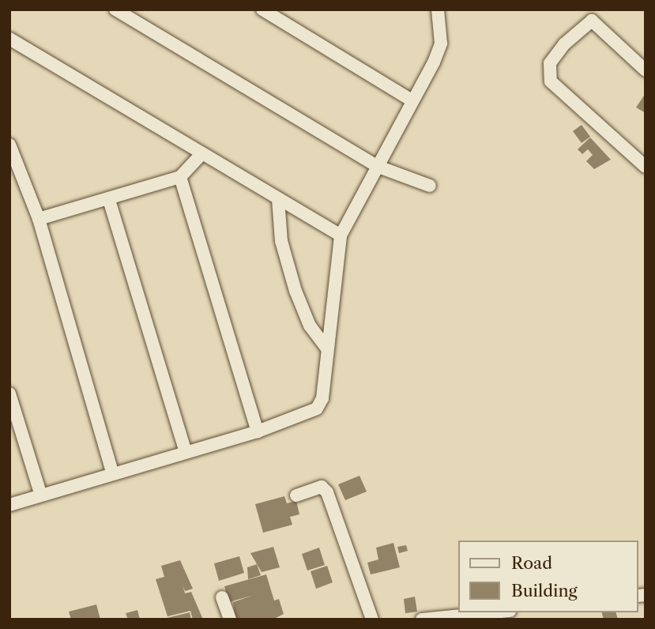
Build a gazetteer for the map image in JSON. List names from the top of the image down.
{
  "legend": ["Road", "Building"]
}
